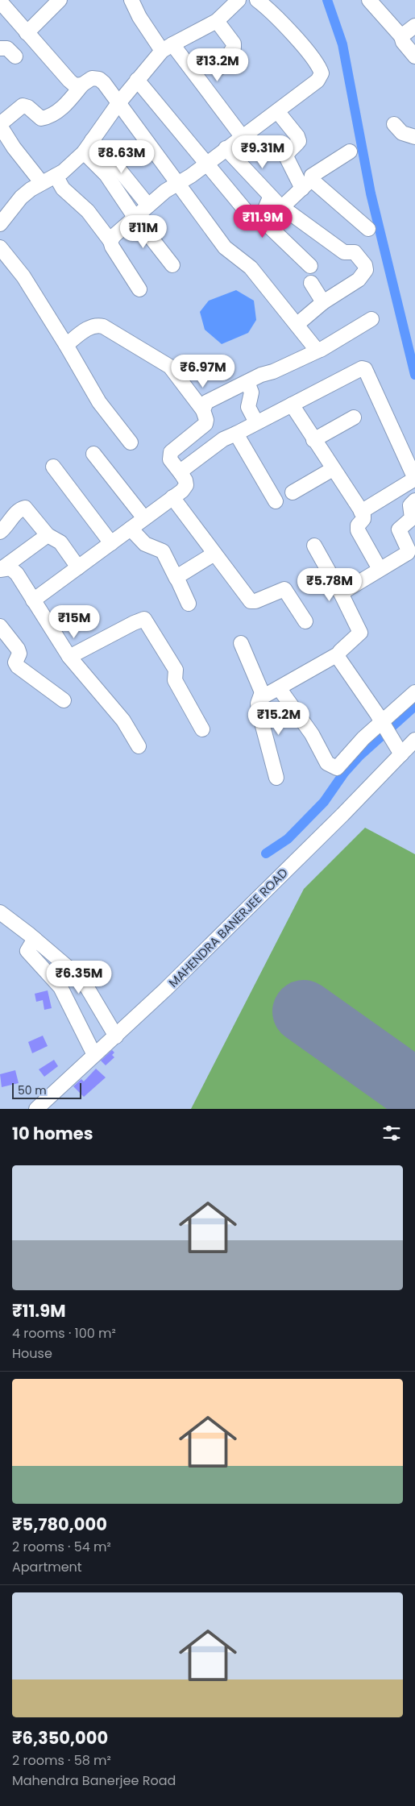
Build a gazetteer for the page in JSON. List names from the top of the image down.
{
  "streets": {
    "street": ["MAHENDRA BANERJEE ROAD"]
  },
  "scale_bar": "50 m",
  "page": {
    "price": [
      "₹13.2M",
      "₹9.31M",
      "₹8.63M",
      "₹11.9M",
      "₹11M",
      "₹6.97M",
      "₹5.78M",
      "₹15M",
      "₹15.2M",
      "₹6.35M"
    ],
    "scale": "50 m",
    "heading": "10 homes",
    "list": [
      {
        "name": "₹11.9M",
        "note": "4 rooms · 100 m² · House"
      },
      {
        "name": "₹5,780,000",
        "note": "2 rooms · 54 m² · Apartment"
      },
      {
        "name": "₹6,350,000",
        "note": "2 rooms · 58 m² · Mahendra Banerjee Road"
      }
    ]
  }
}
